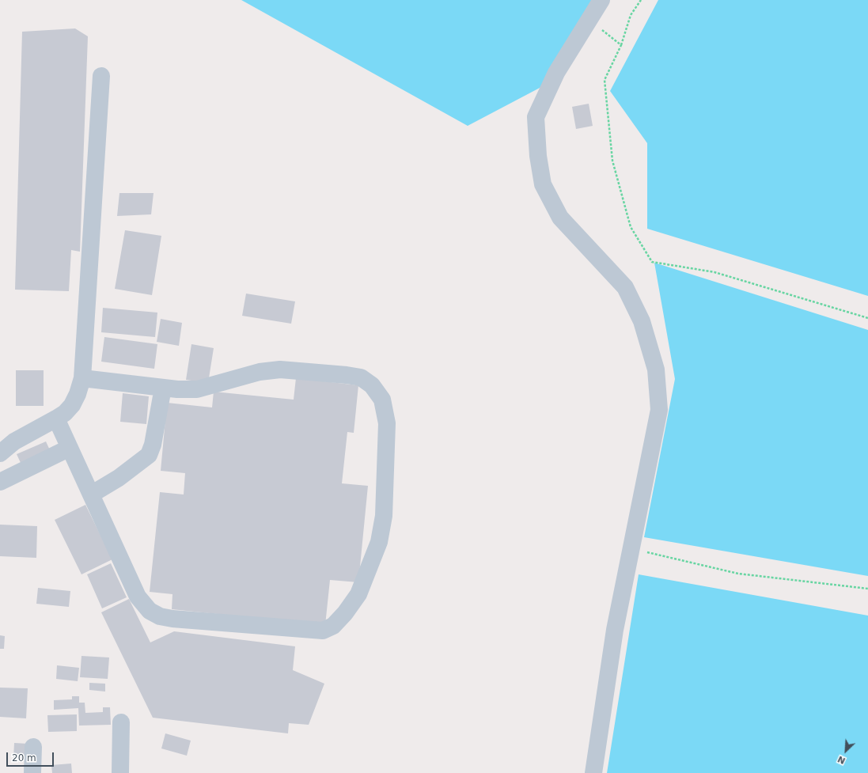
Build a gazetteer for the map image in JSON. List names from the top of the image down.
{
  "scale_bar": "20 m",
  "north": "bottom left"
}
